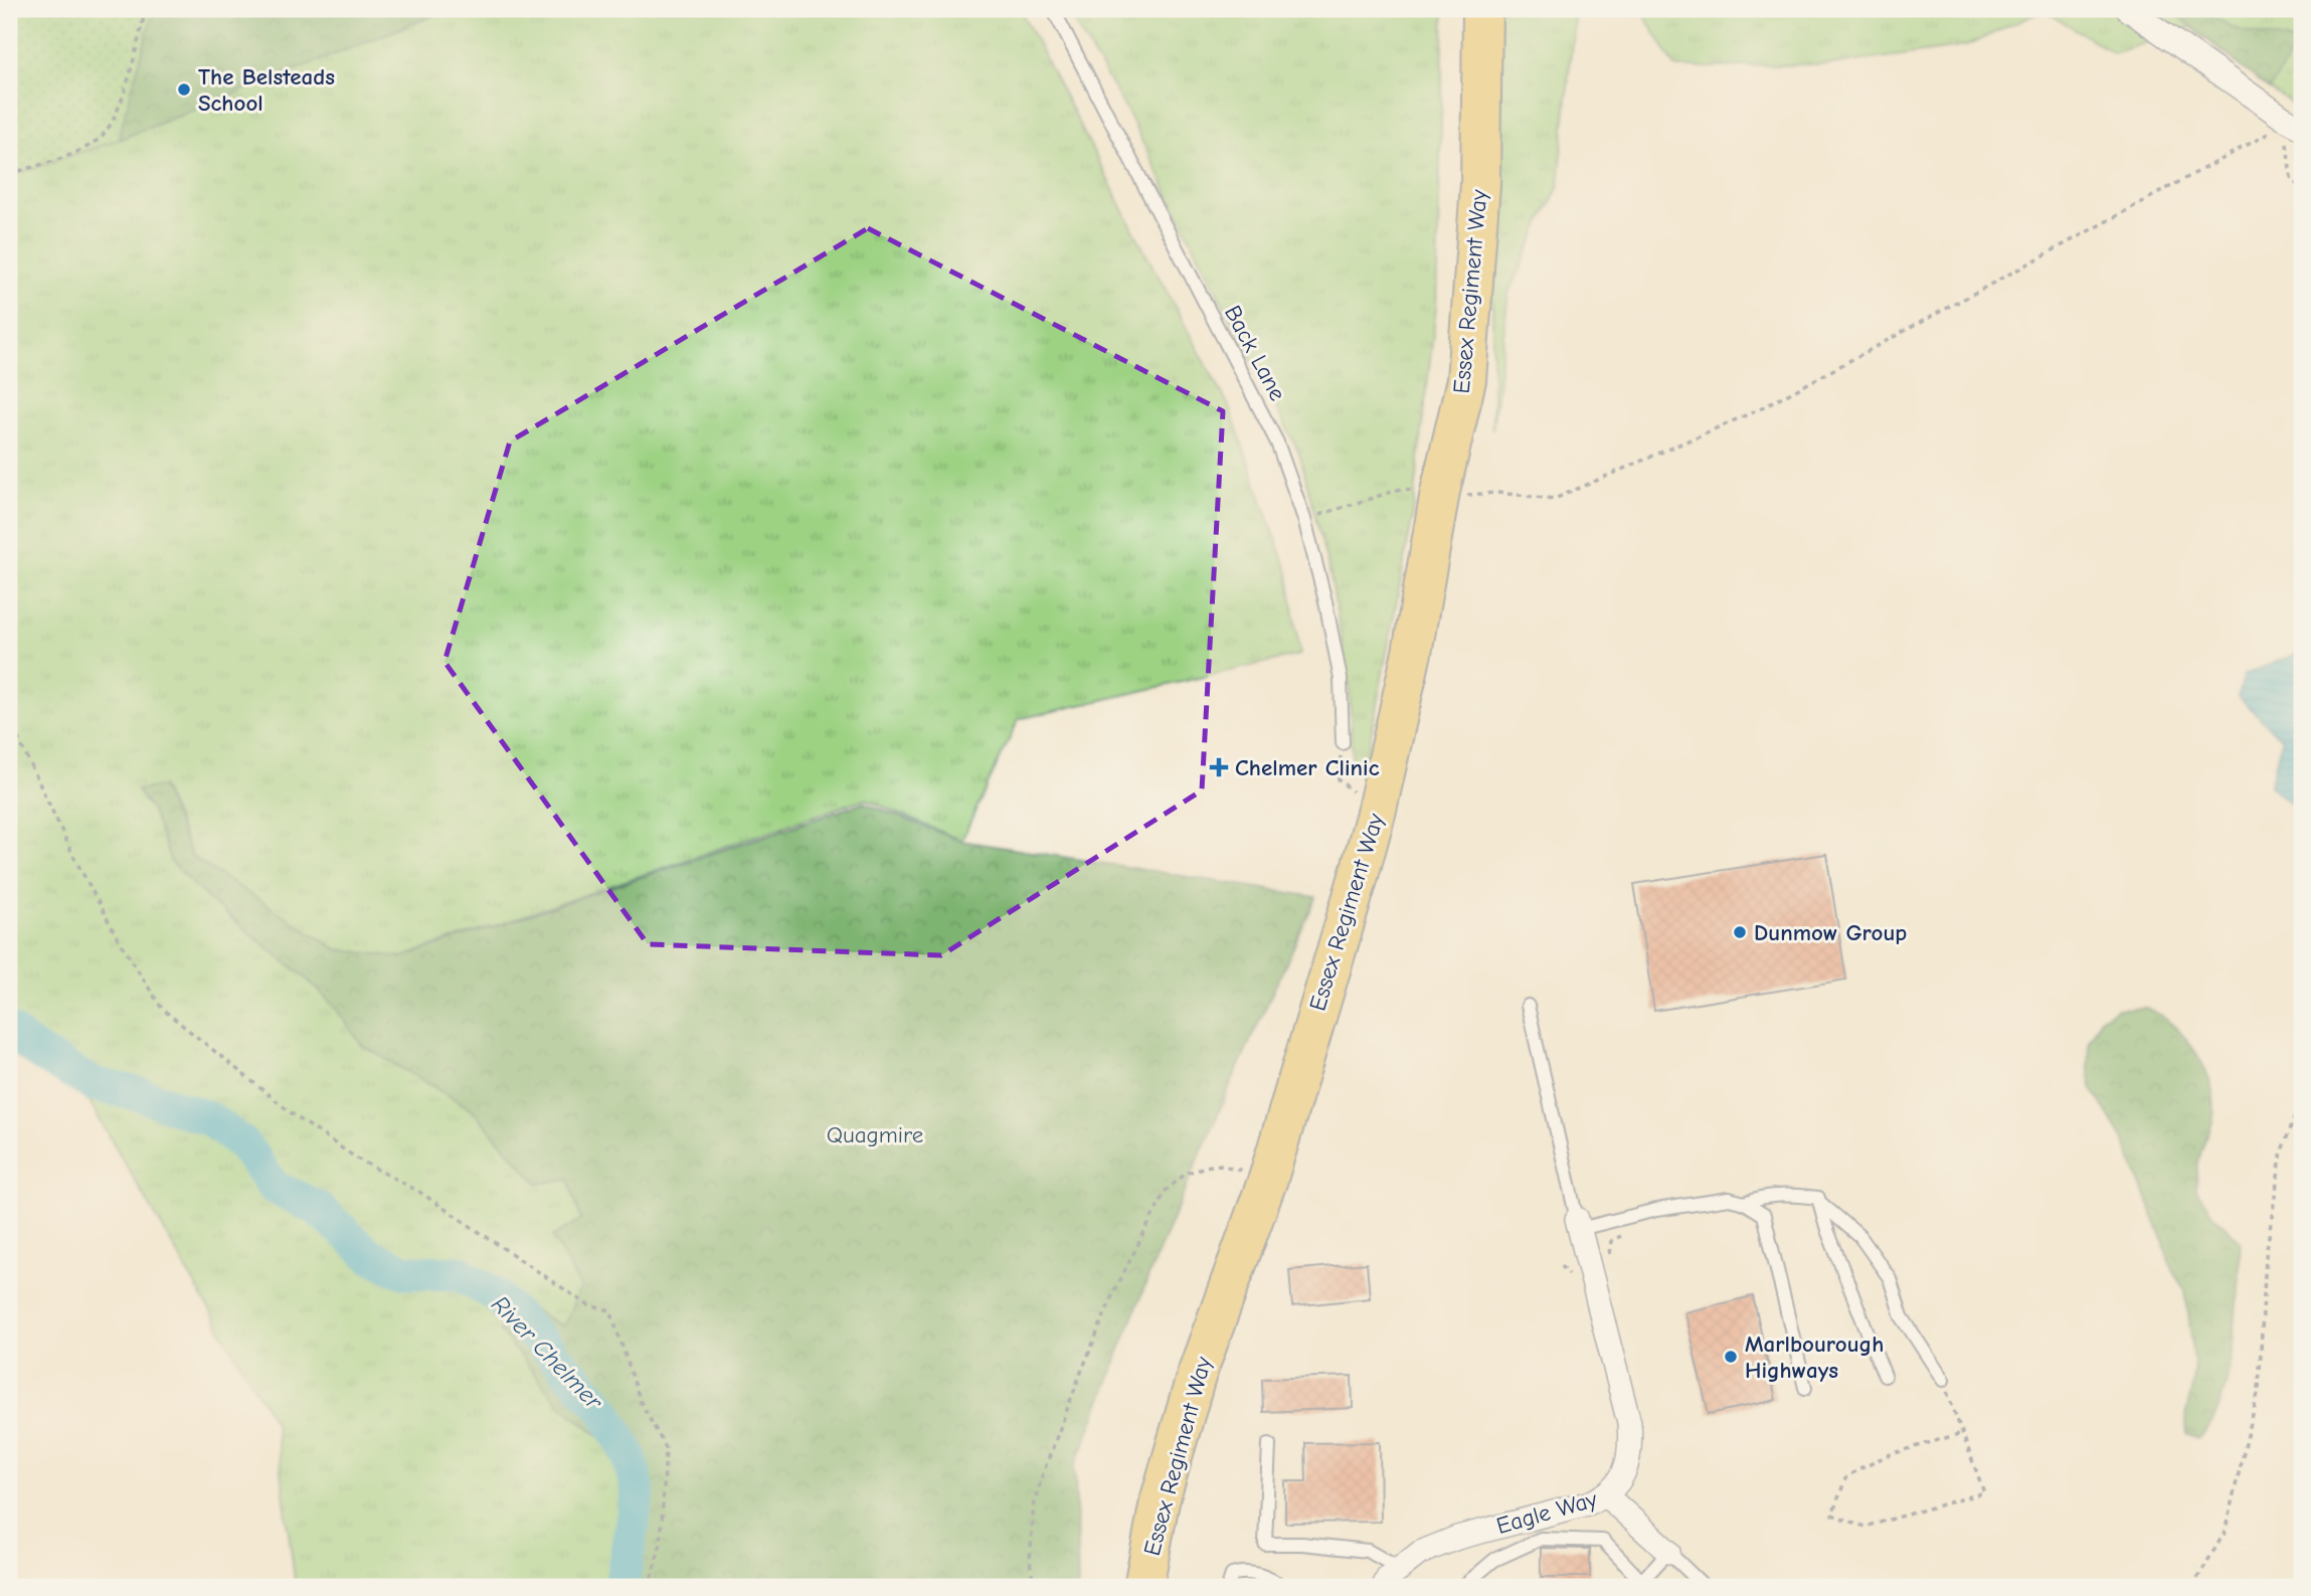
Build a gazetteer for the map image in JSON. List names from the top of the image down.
{
  "streets": {
    "highway": ["Essex Regiment Way"],
    "street": ["Eagle Way"],
    "lane": ["Back Lane"]
  },
  "water": ["River Chelmer"],
  "parks": ["Quagmire"],
  "places": {
    "other": ["The Belsteads School", "Dunmow Group", "Marlbourough Highways"],
    "health": ["Chelmer Clinic"]
  }
}
